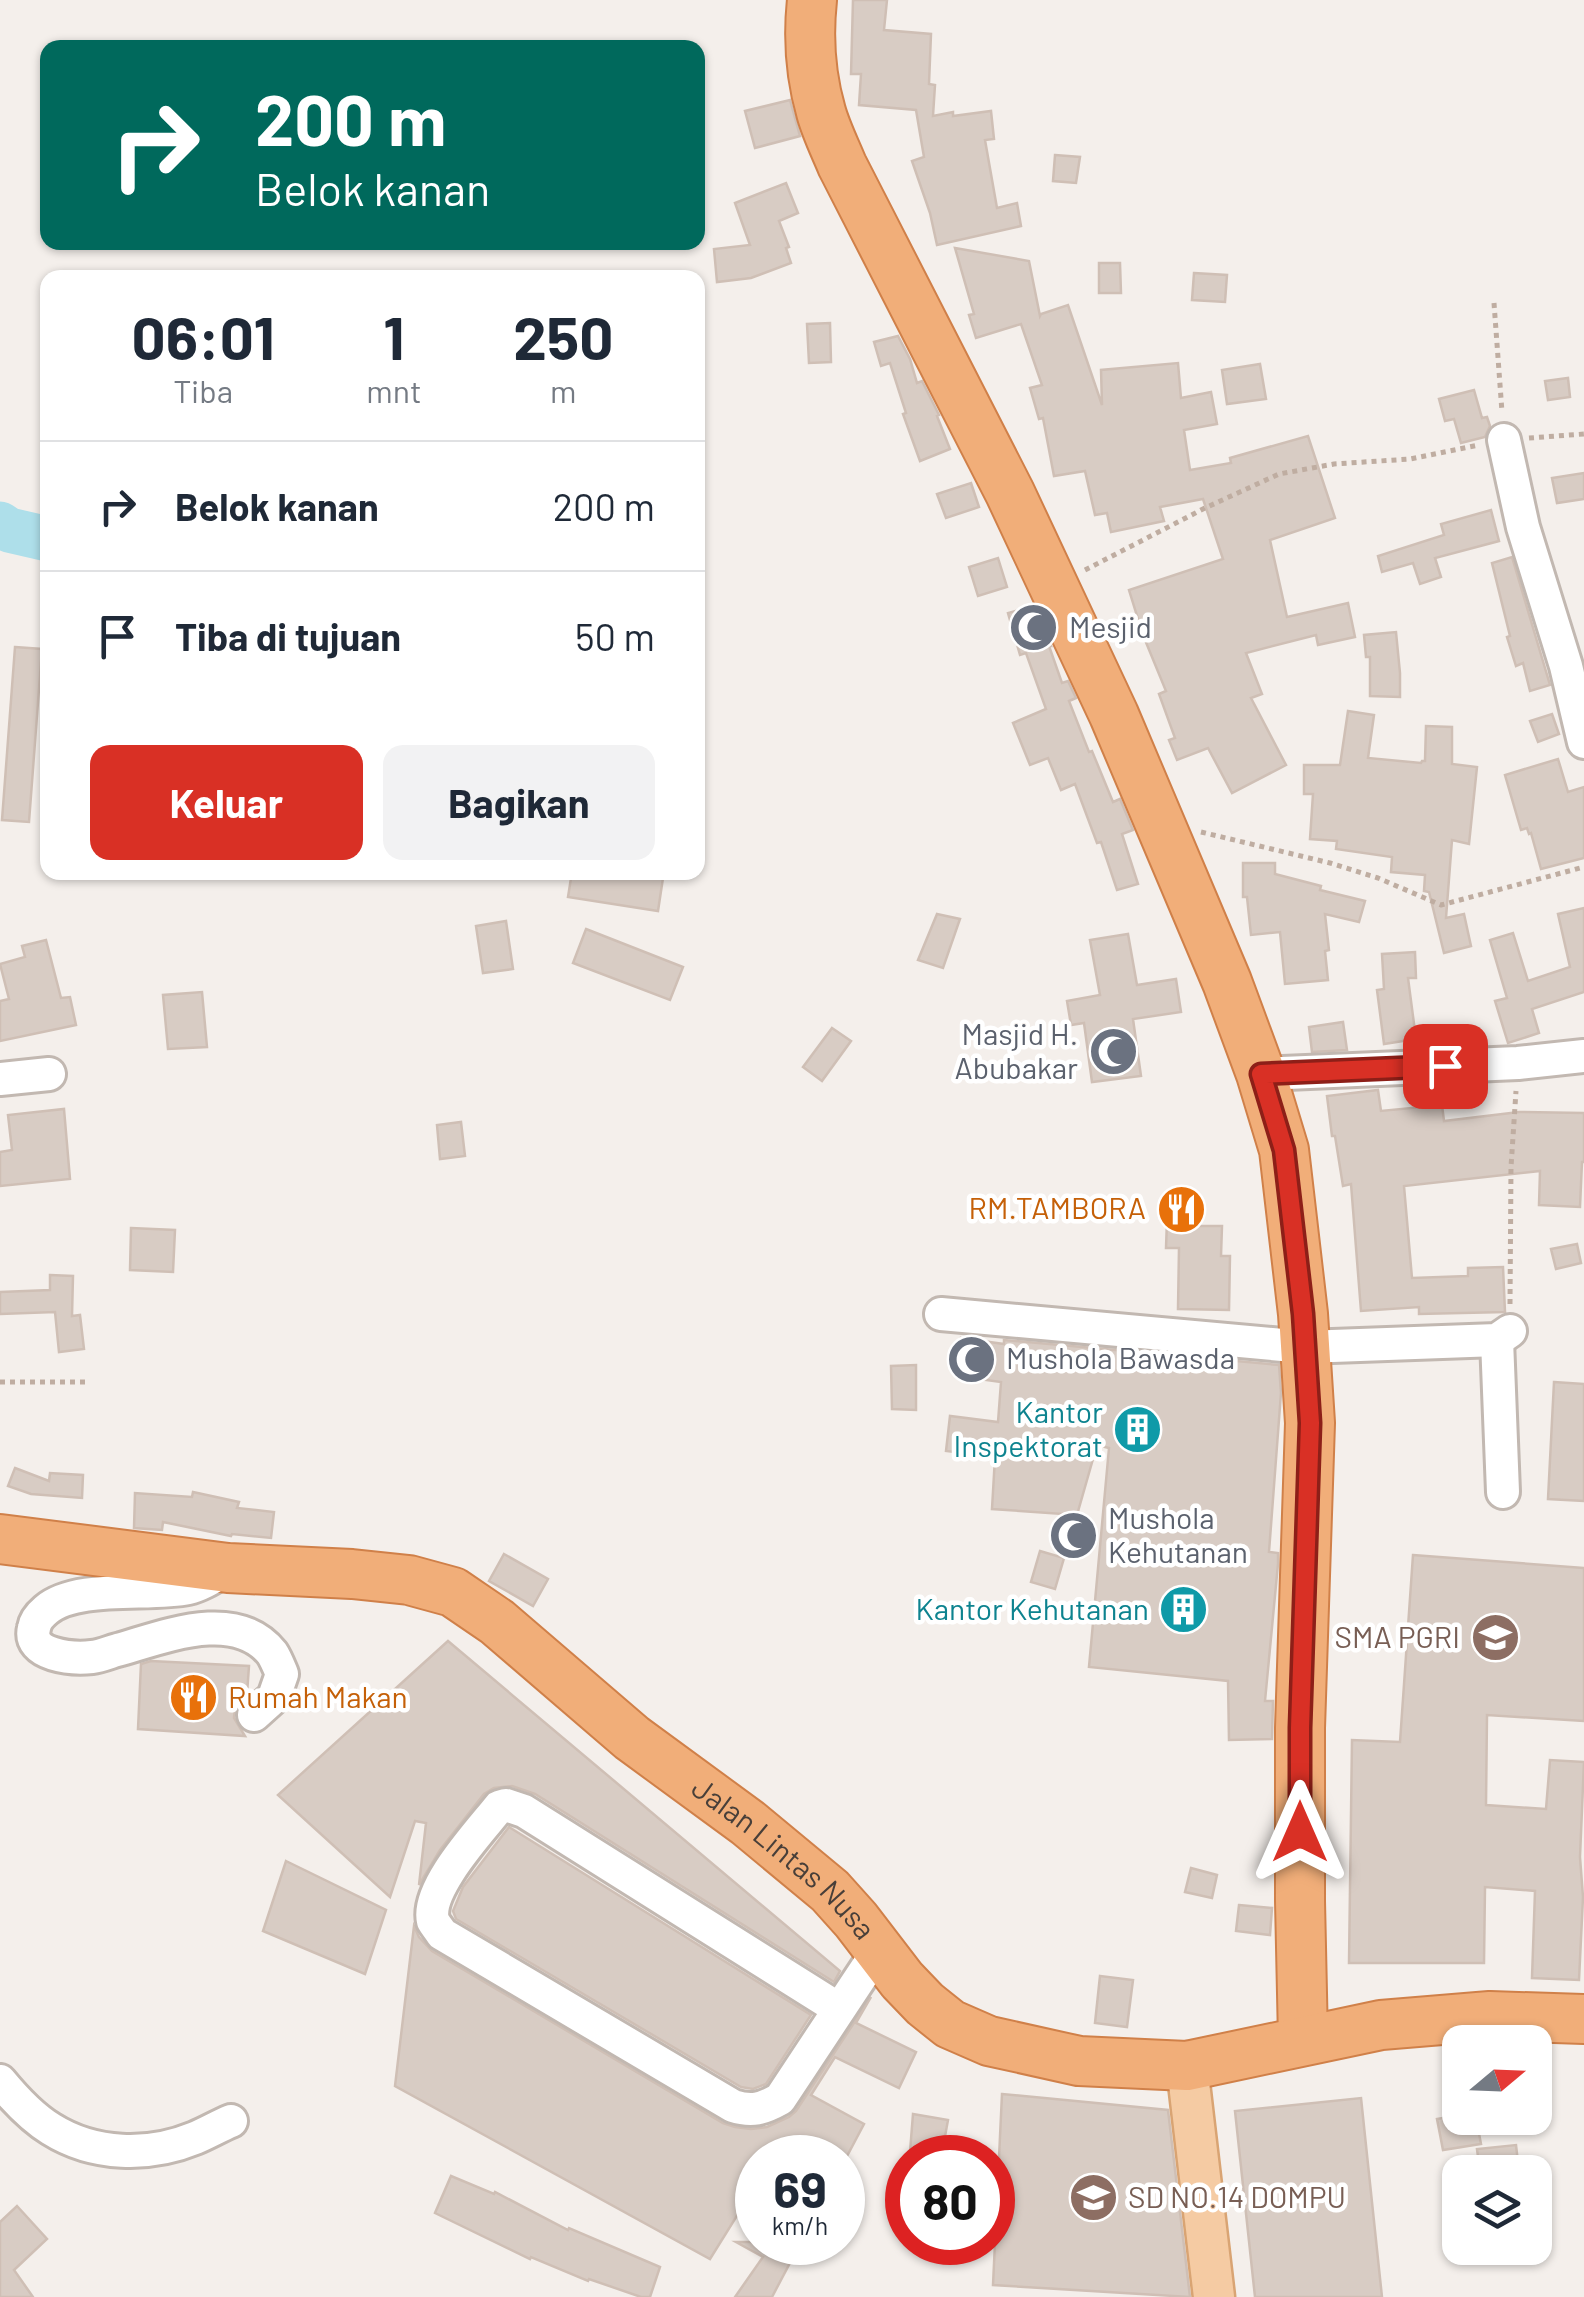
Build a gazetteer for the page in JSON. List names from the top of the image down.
{
  "streets": {
    "highway": ["Jalan Lintas Nusa"]
  },
  "places": {
    "mosque": [
      "Mesjid",
      "Masjid H. Abubakar",
      "Mushola Bawasda",
      "Mushola Kehutanan"
    ],
    "restaurant": ["RM.TAMBORA", "Rumah Makan"],
    "building": ["Kantor Inspektorat", "Kantor Kehutanan"],
    "school or university": ["SMA PGRI", "SD NO.14 DOMPU"]
  },
  "north": "right",
  "page": {
    "turn": ["200 m", "Belok kanan"],
    "eta": [
      "06:01",
      "Tiba",
      "1",
      "mnt",
      "250",
      "m"
    ],
    "list": [
      {
        "name": "Belok kanan",
        "value": "200 m"
      },
      {
        "name": "Tiba di tujuan",
        "value": "50 m"
      }
    ],
    "buttons": ["Keluar", "Bagikan"],
    "speed": "69 km/h",
    "limit": "80"
  }
}
